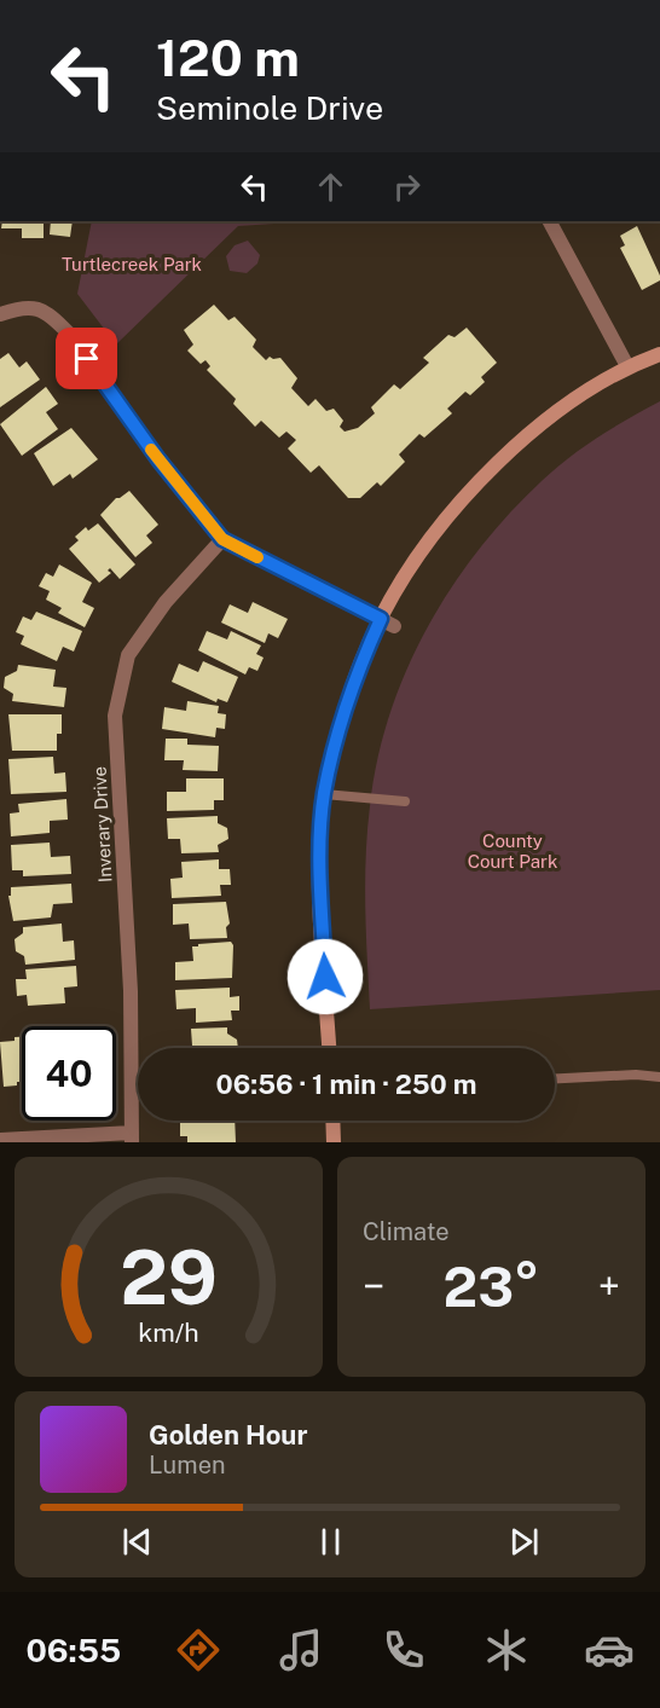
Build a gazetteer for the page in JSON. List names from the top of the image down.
{
  "streets": {
    "street": ["Inverary Drive"]
  },
  "parks": ["Turtlecreek Park", "County Court Park"],
  "page": {
    "turn": ["120 m", "Seminole Drive"],
    "limit": "40",
    "trip": "06:56 · 1 min · 250 m",
    "tile": "Climate",
    "heat": ["−", "23°", "+"],
    "song": ["Golden Hour", "Lumen"],
    "tabs": "06:55",
    "gauge": ["29", "km/h"]
  }
}
